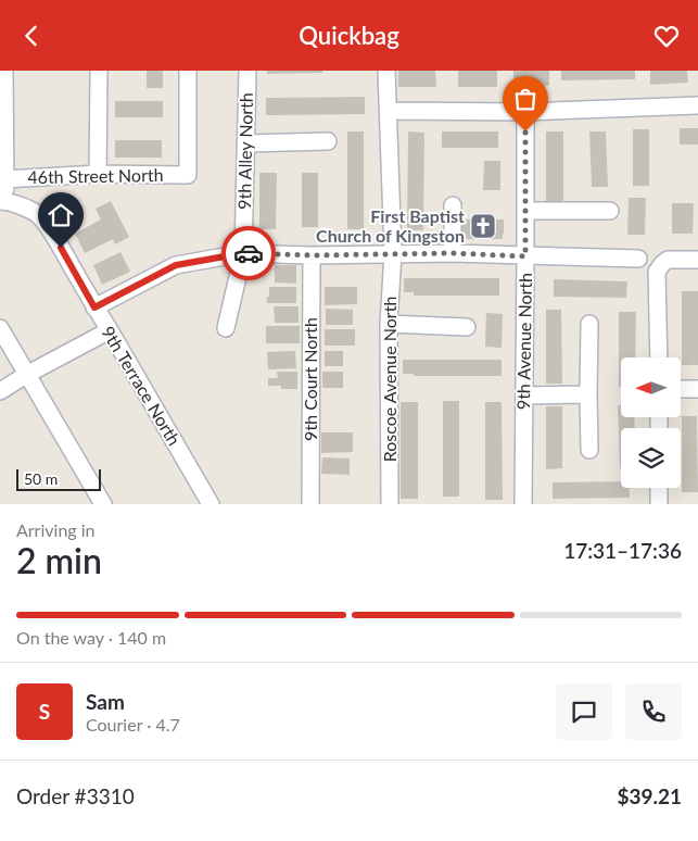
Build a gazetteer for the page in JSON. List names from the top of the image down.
{
  "streets": {
    "street": [
      "9th Alley North",
      "46th Street North",
      "9th Avenue North",
      "9th Court North",
      "Roscoe Avenue North",
      "9th Terrace North"
    ]
  },
  "crossings": [
    ["46th Street North", "9th Terrace North"]
  ],
  "places": {
    "church": ["First Baptist Church of Kingston"]
  },
  "scale_bar": "50 m",
  "north": "left",
  "page": {
    "header": "Quickbag",
    "scale": "50 m",
    "heading": ["2 min", "Arriving in", "17:31–17:36"],
    "panel": [
      "Sam",
      "Courier · 4.7",
      "Order #3310",
      "$39.21"
    ],
    "bar": "On the way · 140 m",
    "round": "S"
  }
}
